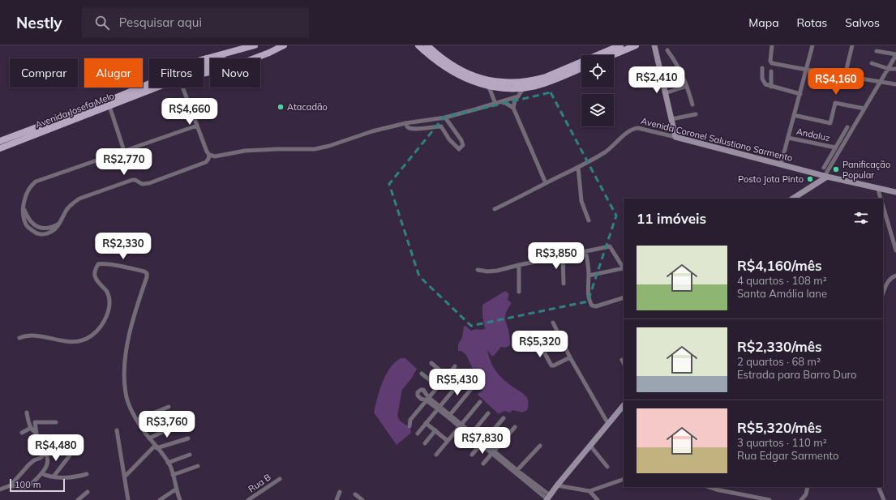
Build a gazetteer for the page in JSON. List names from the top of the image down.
{
  "streets": {
    "main road": ["Avenida Josefa Melo"],
    "street": ["Andaluz", "Avenida Coronel Salustiano Sarmento", "Rua B"]
  },
  "places": ["Atacadão", "Panificação Popular", "Posto Jota Pinto"],
  "scale_bar": "100 m",
  "page": {
    "header": "Nestly",
    "search": "Pesquisar aqui",
    "nav": ["Mapa", "Rotas", "Salvos"],
    "chip": [
      "Comprar",
      "Alugar",
      "Filtros",
      "Novo"
    ],
    "price": [
      "R$2,410",
      "R$4,160",
      "R$4,660",
      "R$2,770",
      "R$2,330",
      "R$3,850",
      "R$5,320",
      "R$5,430",
      "R$3,760",
      "R$7,830",
      "R$4,480"
    ],
    "heading": "11 imóveis",
    "list": [
      {
        "name": "R$4,160/mês",
        "note": "4 quartos · 108 m² · Santa Amália lane"
      },
      {
        "name": "R$2,330/mês",
        "note": "2 quartos · 68 m² · Estrada para Barro Duro"
      },
      {
        "name": "R$5,320/mês",
        "note": "3 quartos · 110 m² · Rua Edgar Sarmento"
      }
    ],
    "scale": "100 m"
  }
}
